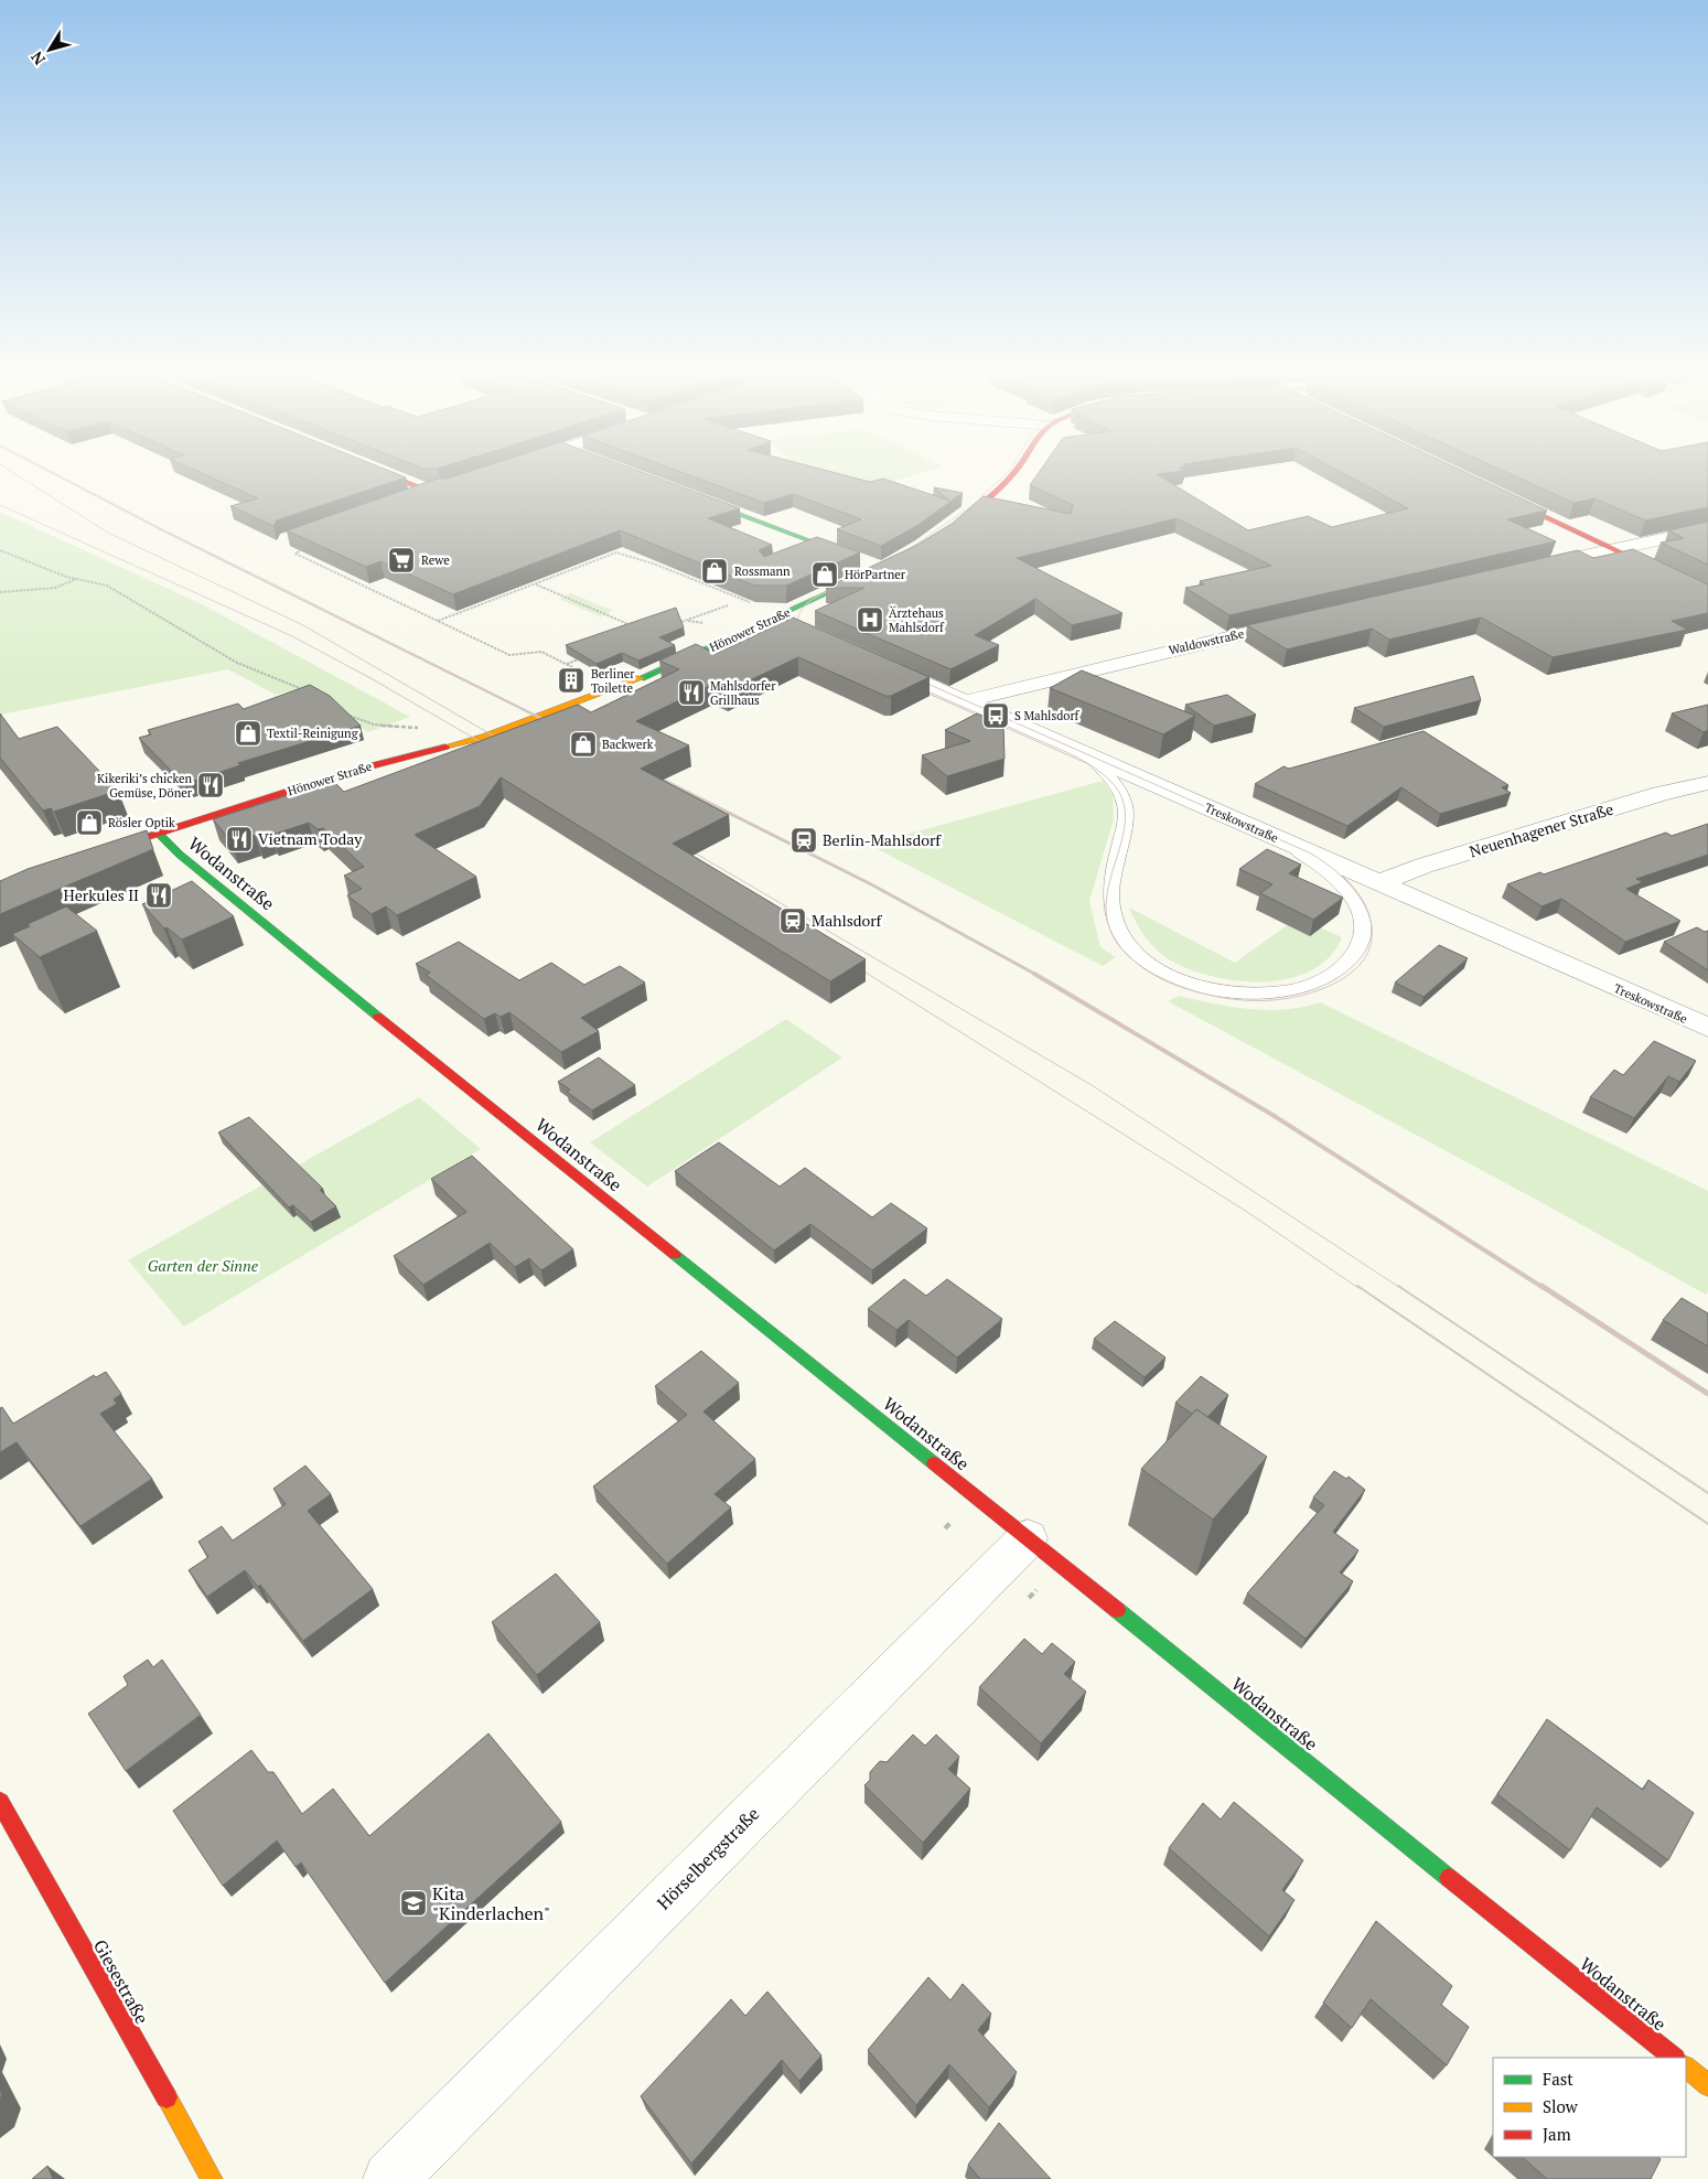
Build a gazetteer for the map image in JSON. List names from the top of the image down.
{
  "streets": {
    "street": [
      "Hönower Straße",
      "Waldowstraße",
      "Treskowstraße",
      "Neuenhagener Straße",
      "Wodanstraße",
      "Hörselbergstraße",
      "Giesestraße"
    ]
  },
  "crossings": [
    ["Hönower Straße", "Wodanstraße"],
    ["Waldowstraße", "Treskowstraße"],
    ["Treskowstraße", "Neuenhagener Straße"],
    ["Wodanstraße", "Hörselbergstraße"]
  ],
  "parks": ["Garten der Sinne"],
  "places": {
    "supermarket": ["Rewe"],
    "shop": [
      "Rossmann",
      "HörPartner",
      "Textil-Reinigung",
      "Backwerk",
      "Rösler Optik"
    ],
    "hospital": ["Ärztehaus Mahlsdorf"],
    "building": ["Berliner Toilette"],
    "restaurant": [
      "Mahlsdorfer Grillhaus",
      "Kikeriki’s chicken Gemüse, Döner",
      "Vietnam Today",
      "Herkules II"
    ],
    "bus stop": ["S Mahlsdorf"],
    "station": ["Berlin-Mahlsdorf", "Mahlsdorf"],
    "school or university": ["Kita \"Kinderlachen\""]
  },
  "legend": ["Fast", "Slow", "Jam"],
  "north": "bottom left"
}
